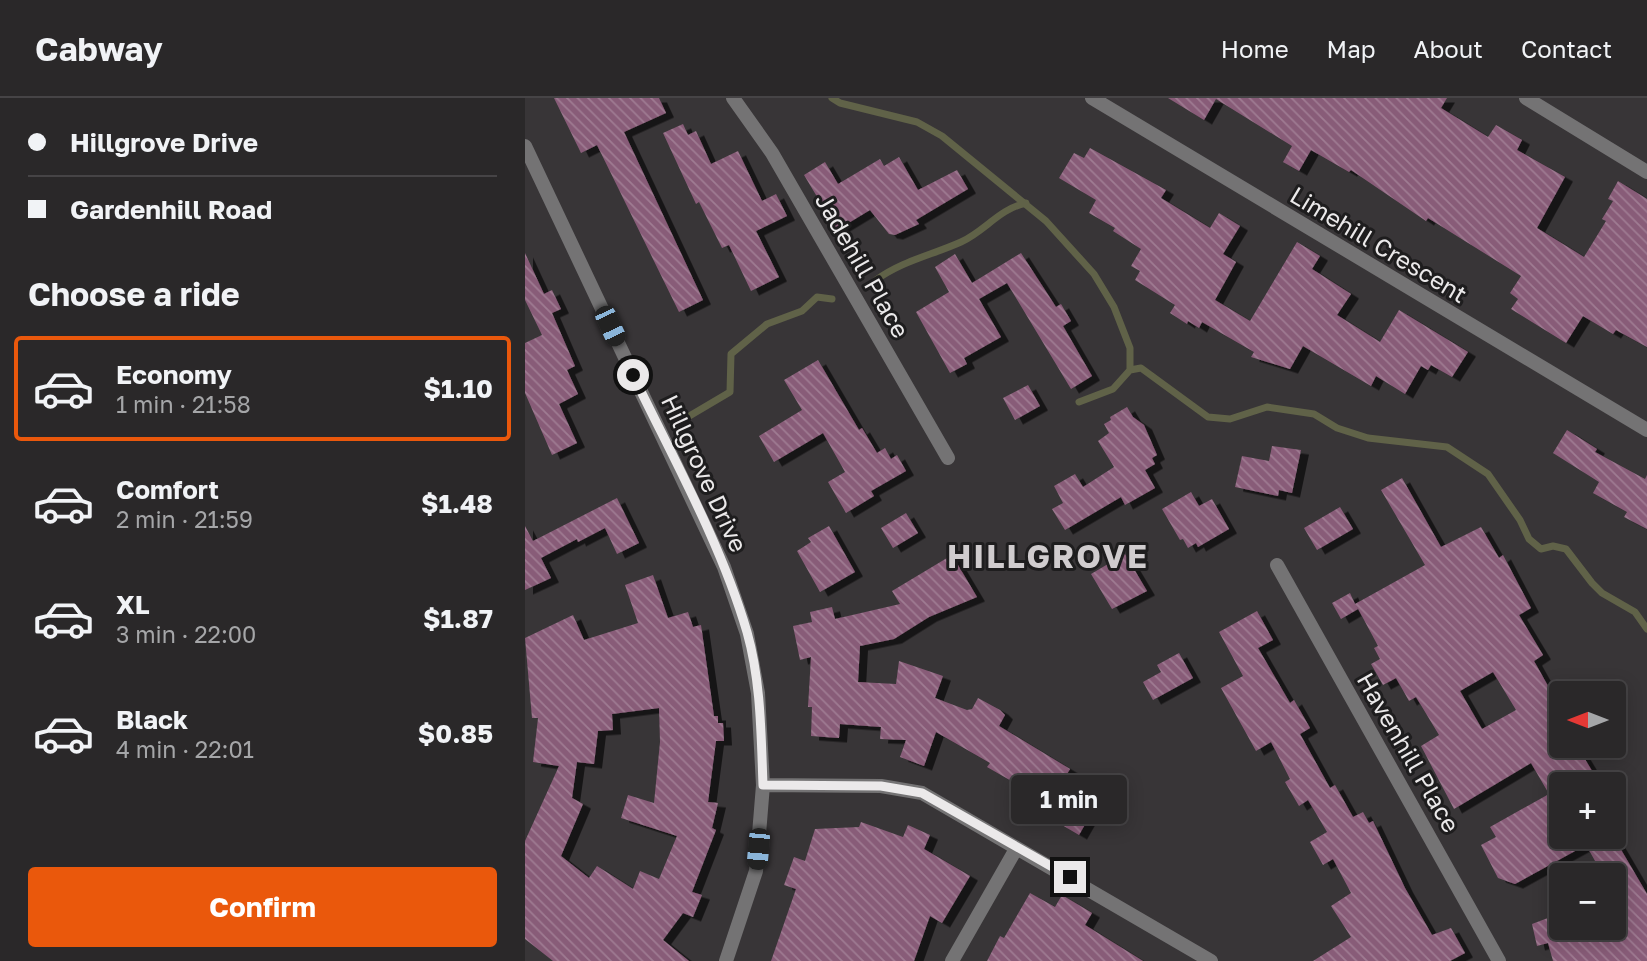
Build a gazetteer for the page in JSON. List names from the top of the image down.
{
  "streets": {
    "street": [
      "Limehill Crescent",
      "Jadehill Place",
      "Hillgrove Drive",
      "Havenhill Place"
    ]
  },
  "districts": ["HILLGROVE"],
  "north": "left",
  "page": {
    "header": "Cabway",
    "nav": [
      "Home",
      "Map",
      "About",
      "Contact"
    ],
    "banner": ["Hillgrove Drive", "Gardenhill Road"],
    "heading": "Choose a ride",
    "list": [
      {
        "name": "Economy",
        "note": "1 min · 21:58",
        "value": "$1.10"
      },
      {
        "name": "Comfort",
        "note": "2 min · 21:59",
        "value": "$1.48"
      },
      {
        "name": "XL",
        "note": "3 min · 22:00",
        "value": "$1.87"
      },
      {
        "name": "Black",
        "note": "4 min · 22:01",
        "value": "$0.85"
      }
    ],
    "map_buttons": ["+", "−"],
    "bubble": "1 min",
    "buttons": "Confirm"
  }
}
